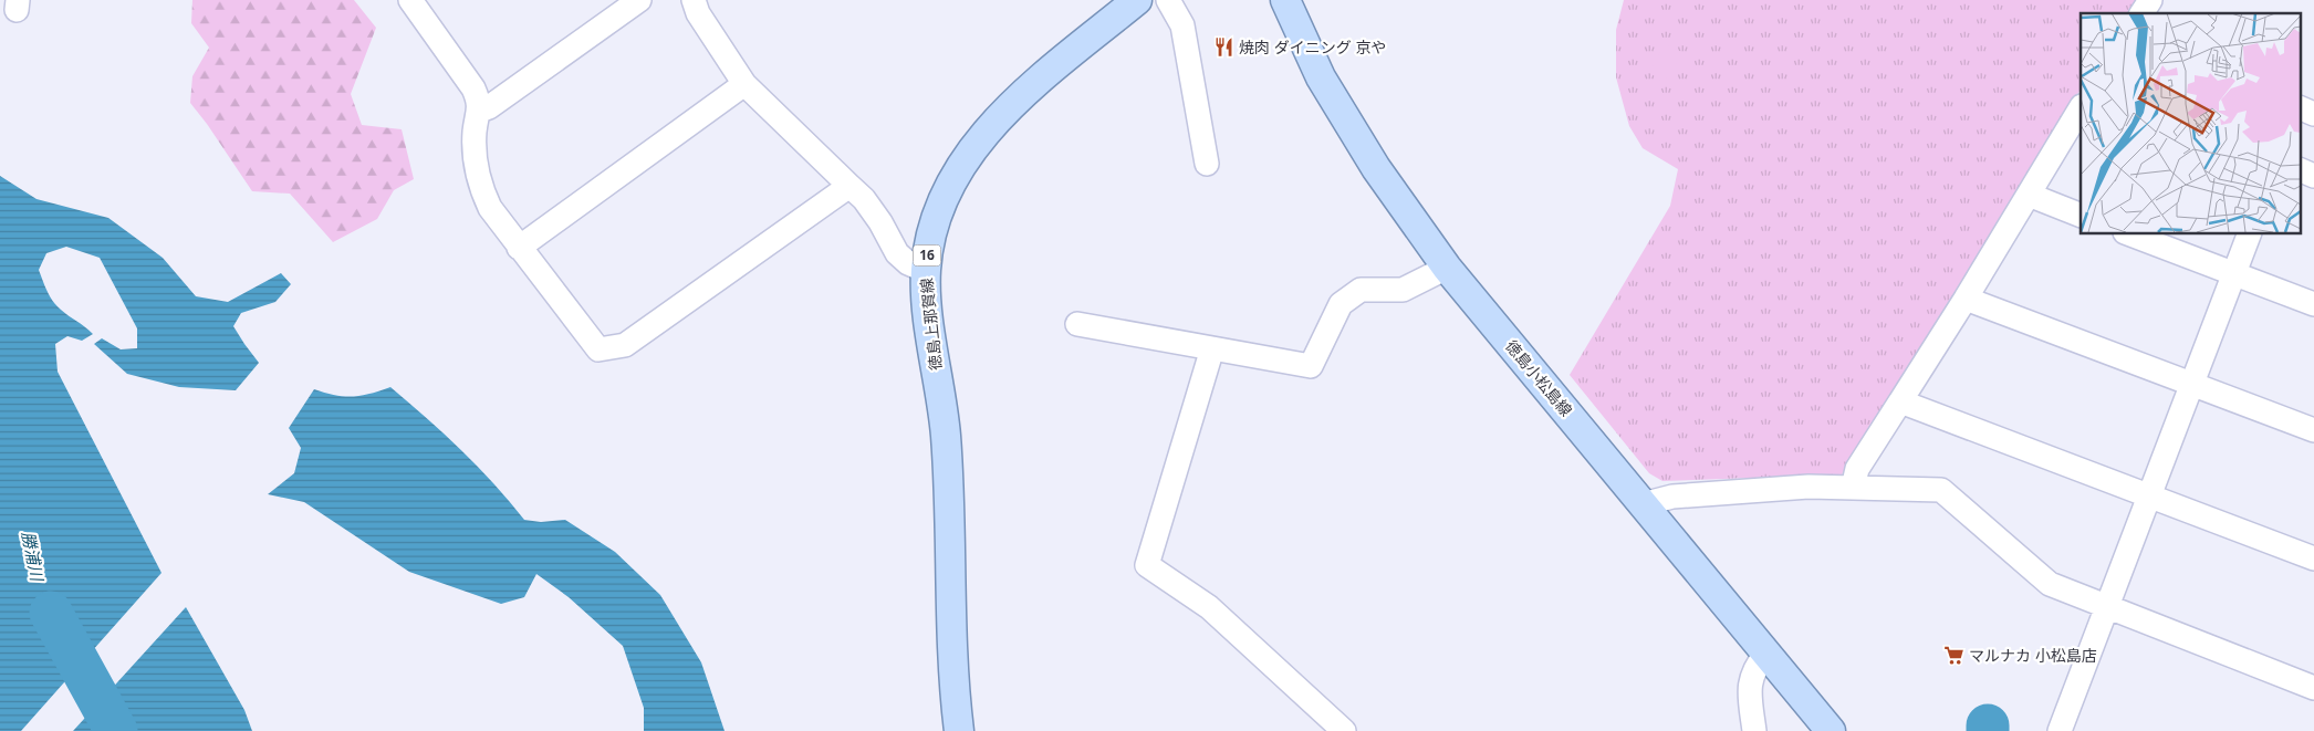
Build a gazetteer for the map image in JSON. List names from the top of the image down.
{
  "streets": {
    "main road": ["16", "徳島上那賀線", "徳島小松島線"]
  },
  "water": ["勝浦川"],
  "places": {
    "restaurant": ["焼肉 ダイニング 京や"],
    "supermarket": ["マルナカ 小松島店"]
  }
}
